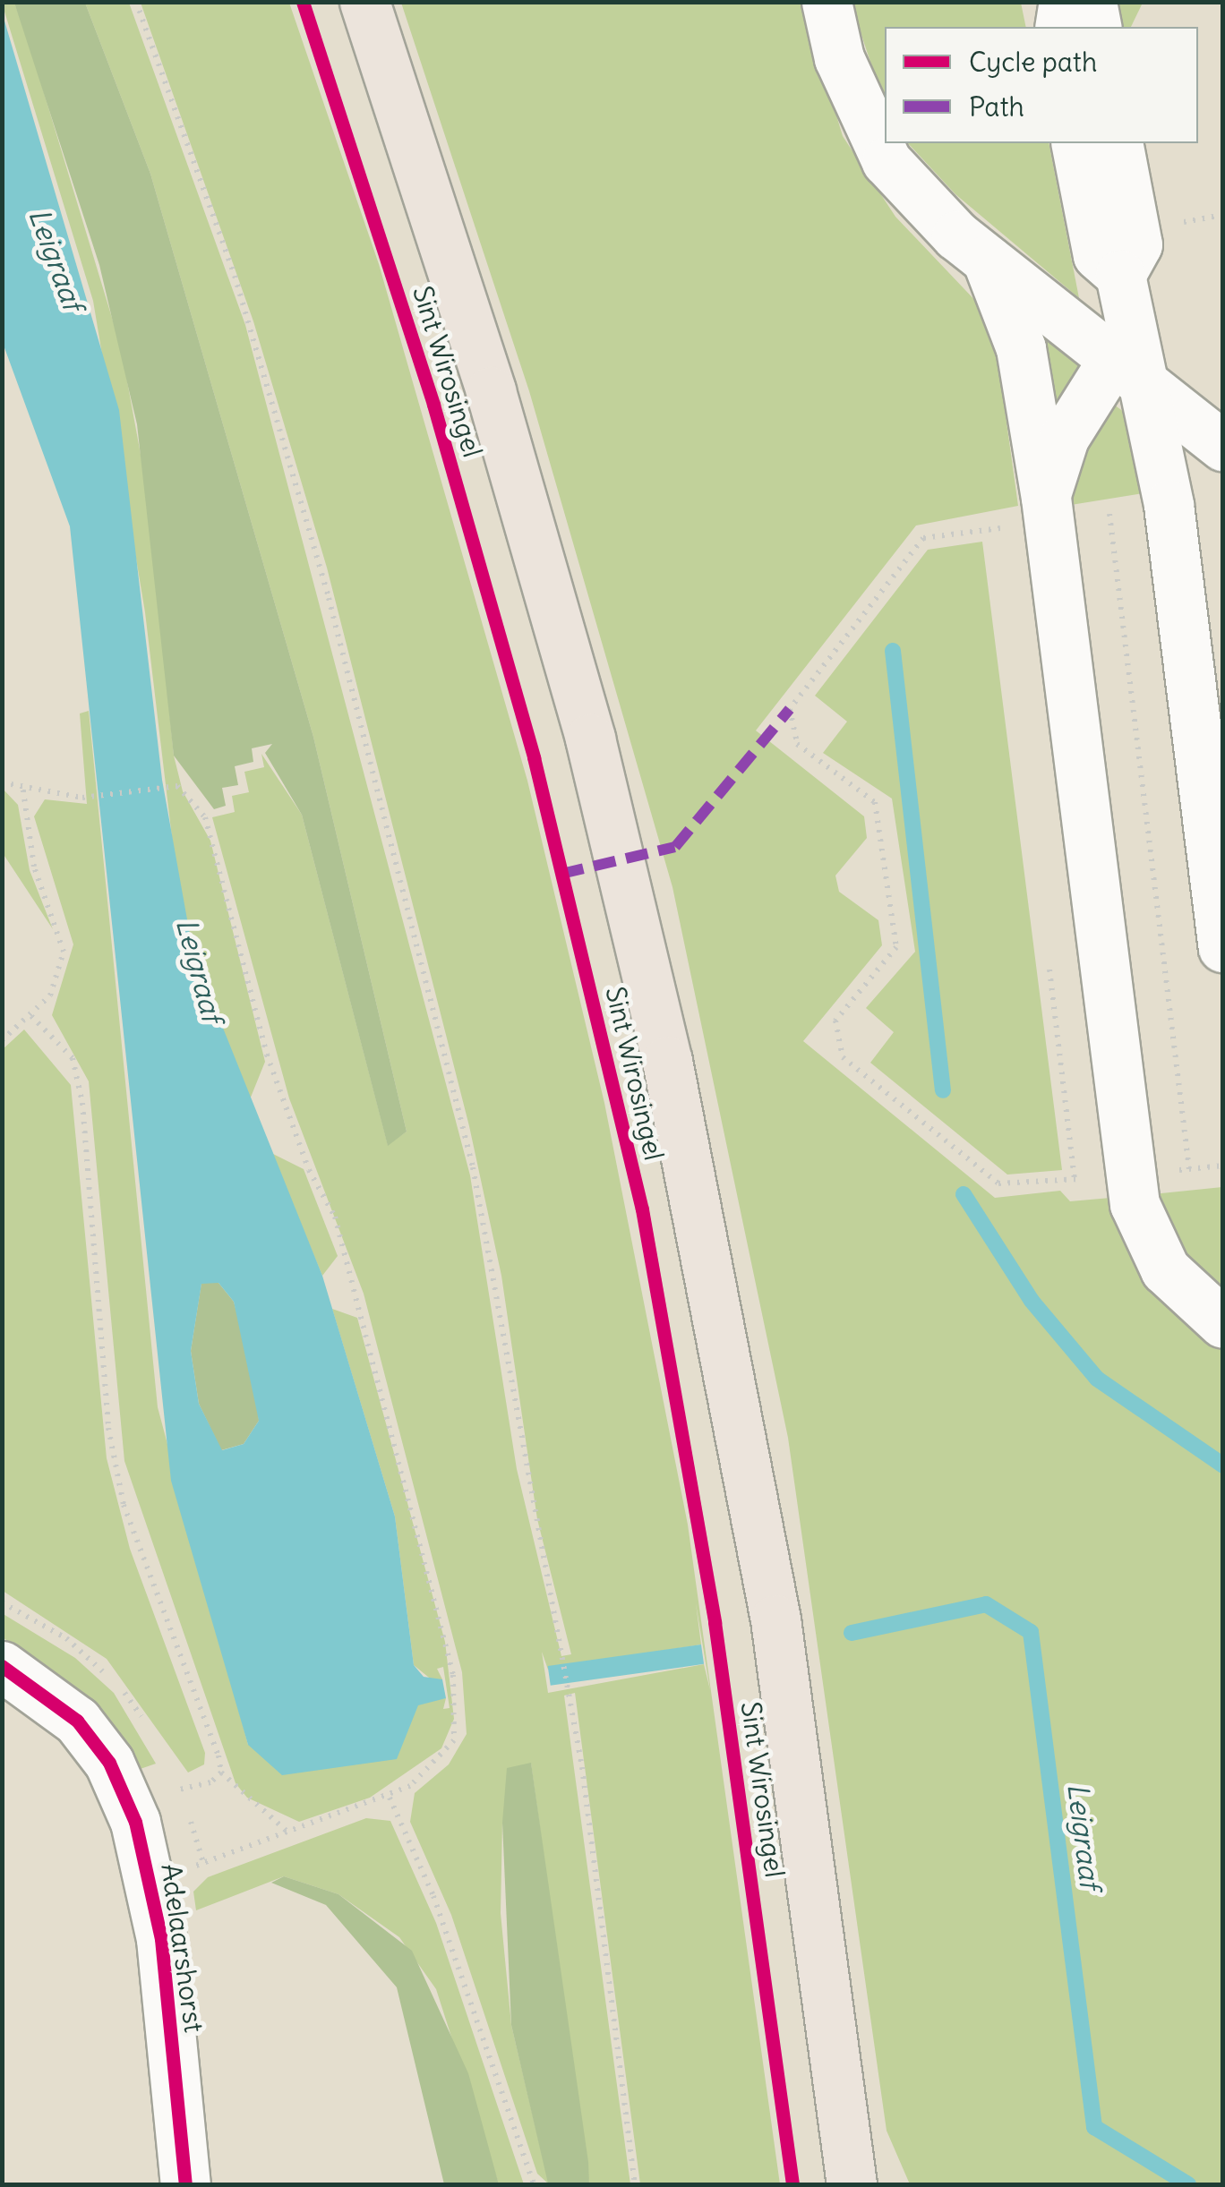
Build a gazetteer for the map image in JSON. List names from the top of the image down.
{
  "streets": {
    "main road": ["Sint Wirosingel"],
    "street": ["Adelaarshorst"]
  },
  "water": ["Leigraaf"],
  "legend": ["Cycle path", "Path"]
}
